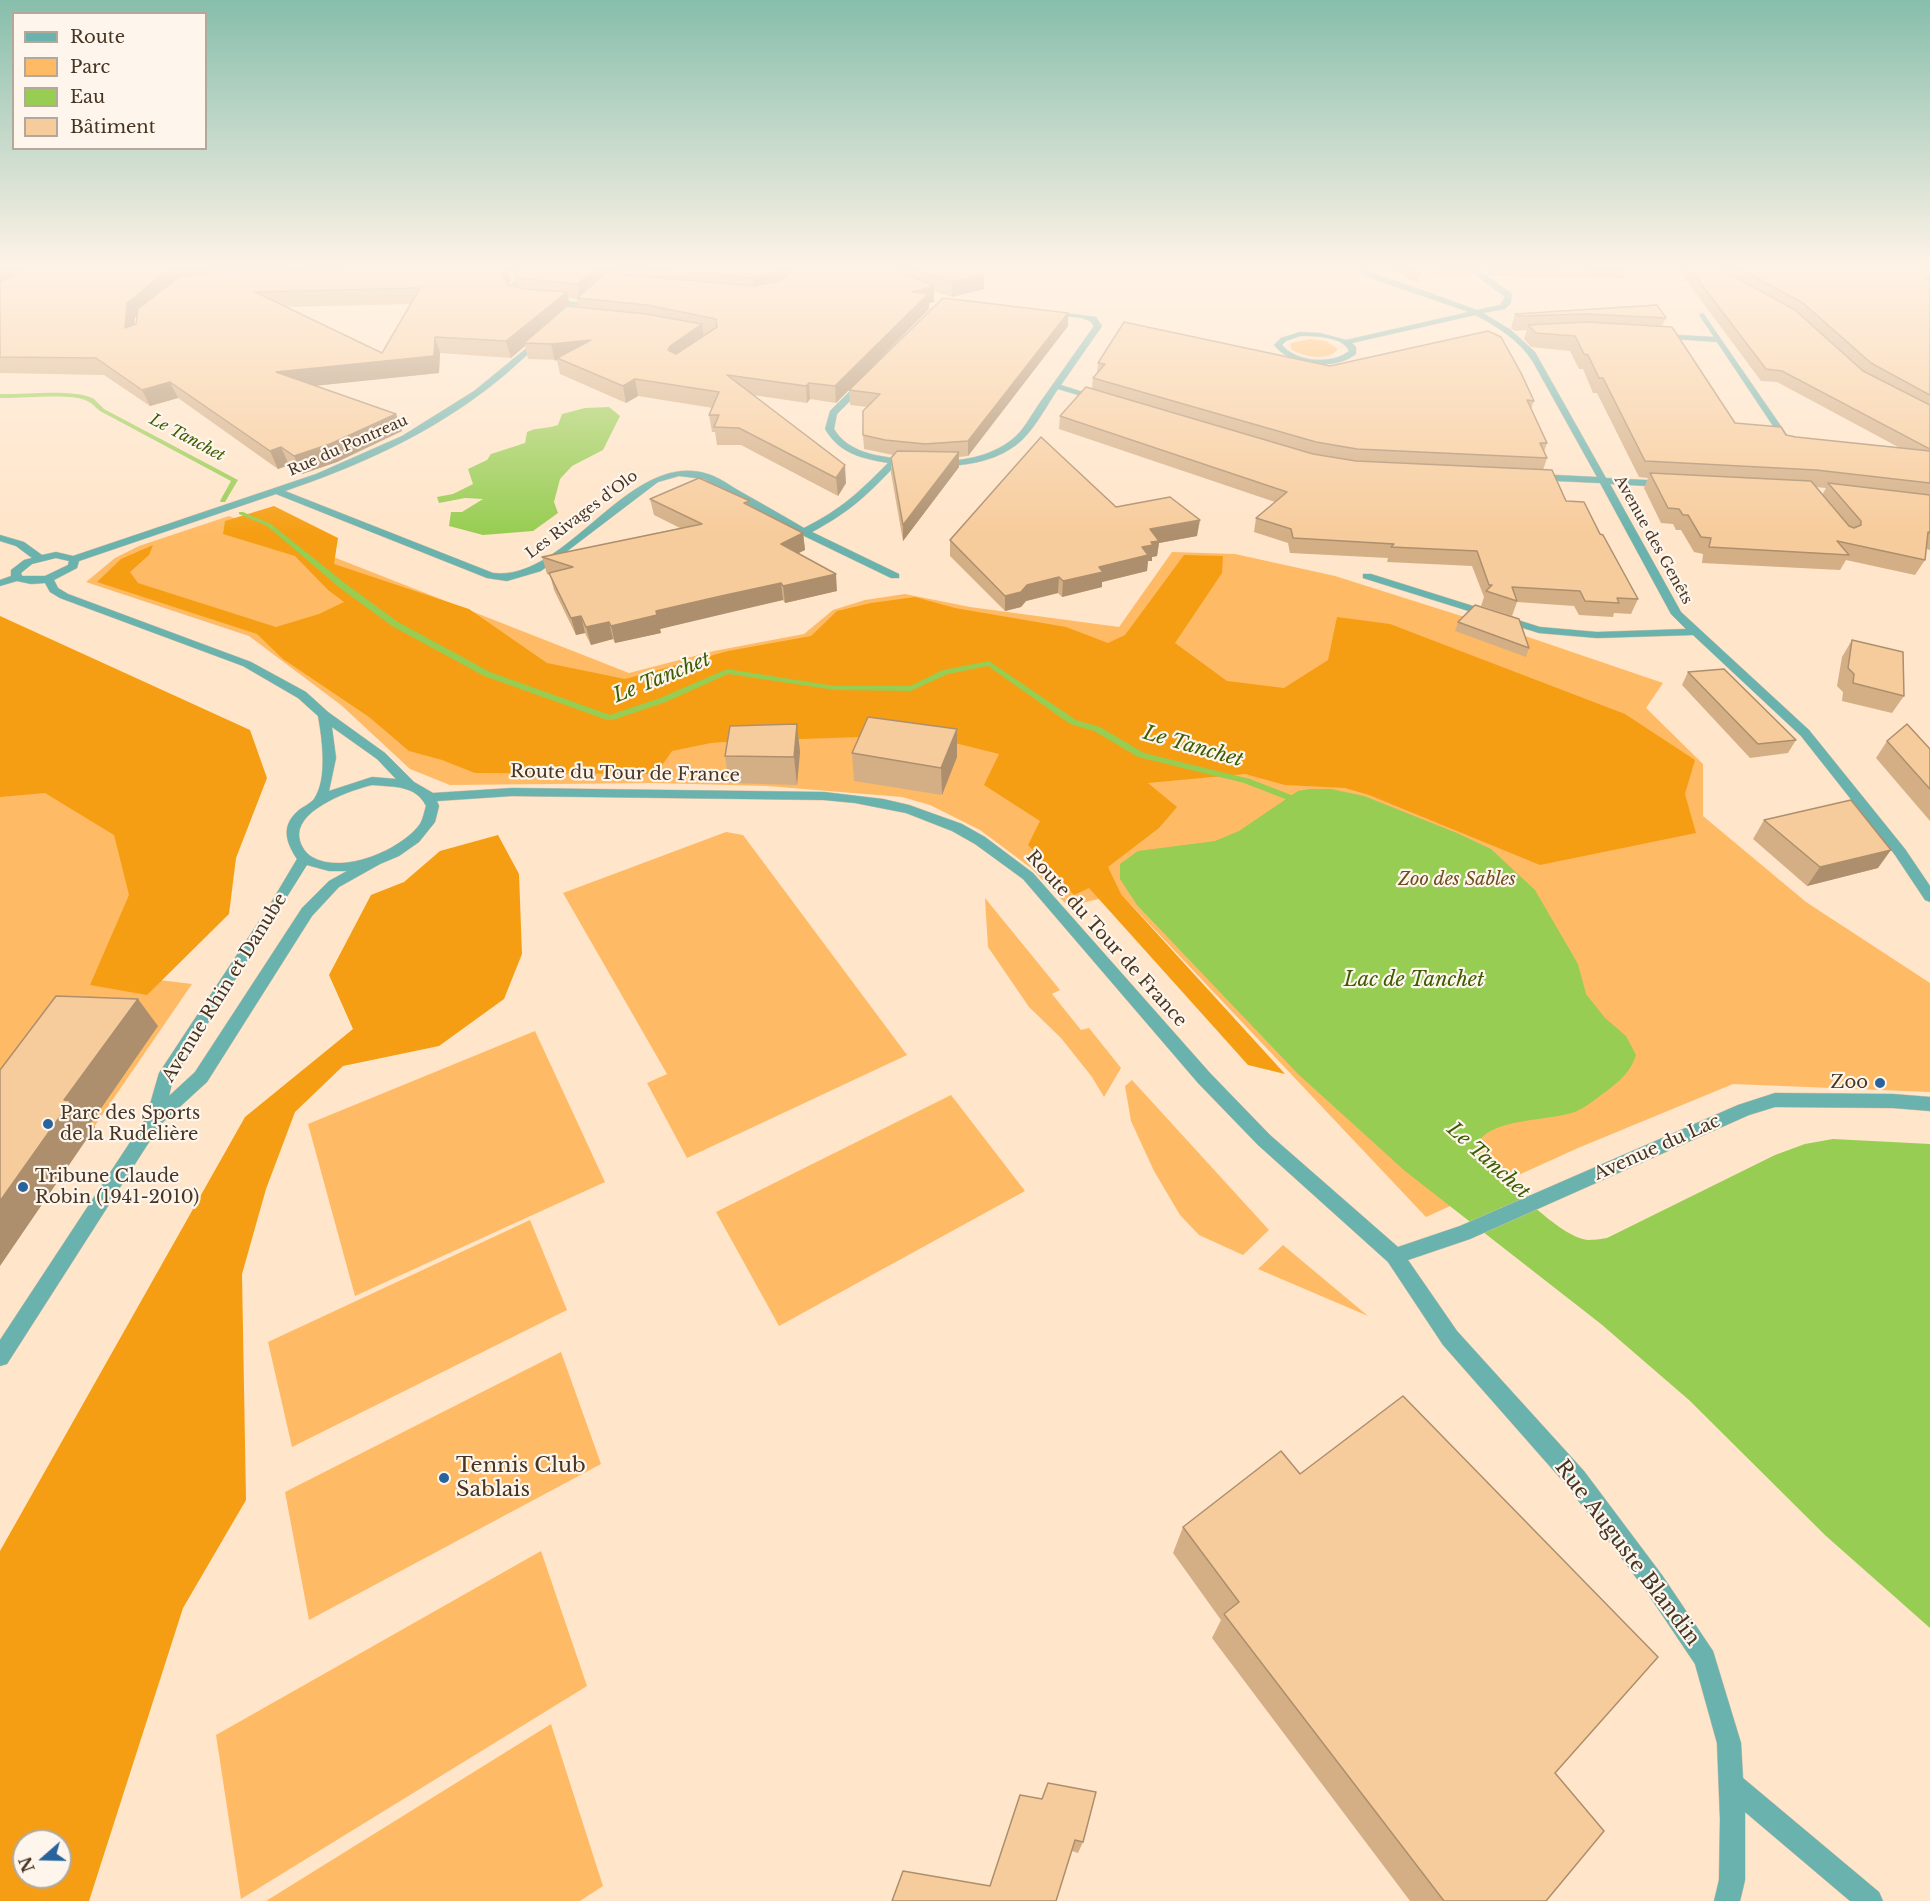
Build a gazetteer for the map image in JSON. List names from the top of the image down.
{
  "streets": {
    "street": [
      "Rue du Pontreau",
      "Les Rivages d'Olo",
      "Avenue des Genêts",
      "Route du Tour de France",
      "Avenue Rhin et Danube",
      "Avenue du Lac",
      "Rue Auguste Blandin"
    ]
  },
  "crossings": [
    ["Rue du Pontreau", "Les Rivages d'Olo"],
    ["Route du Tour de France", "Avenue Rhin et Danube"],
    ["Route du Tour de France", "Avenue du Lac"],
    ["Route du Tour de France", "Rue Auguste Blandin"],
    ["Avenue du Lac", "Rue Auguste Blandin"]
  ],
  "water": ["Le Tanchet", "Lac de Tanchet"],
  "parks": ["Zoo des Sables"],
  "places": [
    "Zoo",
    "Parc des Sports de la Rudelière",
    "Tribune Claude Robin (1941-2010)",
    "Tennis Club Sablais"
  ],
  "legend": [
    "Route",
    "Parc",
    "Eau",
    "Bâtiment"
  ],
  "north": "left"
}
